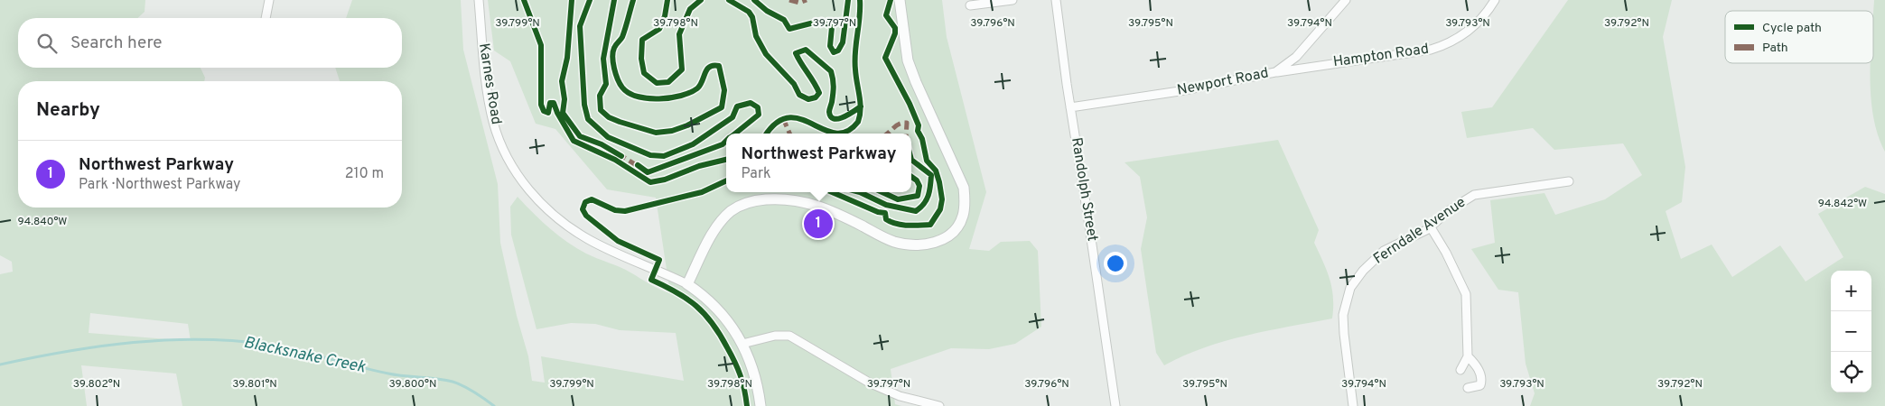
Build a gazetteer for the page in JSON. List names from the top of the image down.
{
  "streets": {
    "street": [
      "Hampton Road",
      "Newport Road",
      "Karnes Road",
      "Randolph Street",
      "Ferndale Avenue"
    ]
  },
  "crossings": [
    ["Hampton Road", "Newport Road"],
    ["Newport Road", "Randolph Street"]
  ],
  "water": ["Blacksnake Creek"],
  "legend": ["Cycle path", "Path"],
  "page": {
    "search": "Search here",
    "heading": "Nearby",
    "popup": ["Northwest Parkway", "Park"],
    "list": [
      {
        "mark": "1",
        "name": "Northwest Parkway",
        "note": "Park · Northwest Parkway",
        "value": "210 m"
      }
    ],
    "pins": "1",
    "map_buttons": ["+", "−"]
  },
  "coordinates": [
    "39.799°N",
    "39.798°N",
    "39.797°N",
    "39.796°N",
    "39.795°N",
    "39.794°N",
    "39.793°N",
    "39.792°N",
    "94.842°W",
    "94.840°W",
    "39.802°N",
    "39.801°N",
    "39.800°N"
  ]
}
